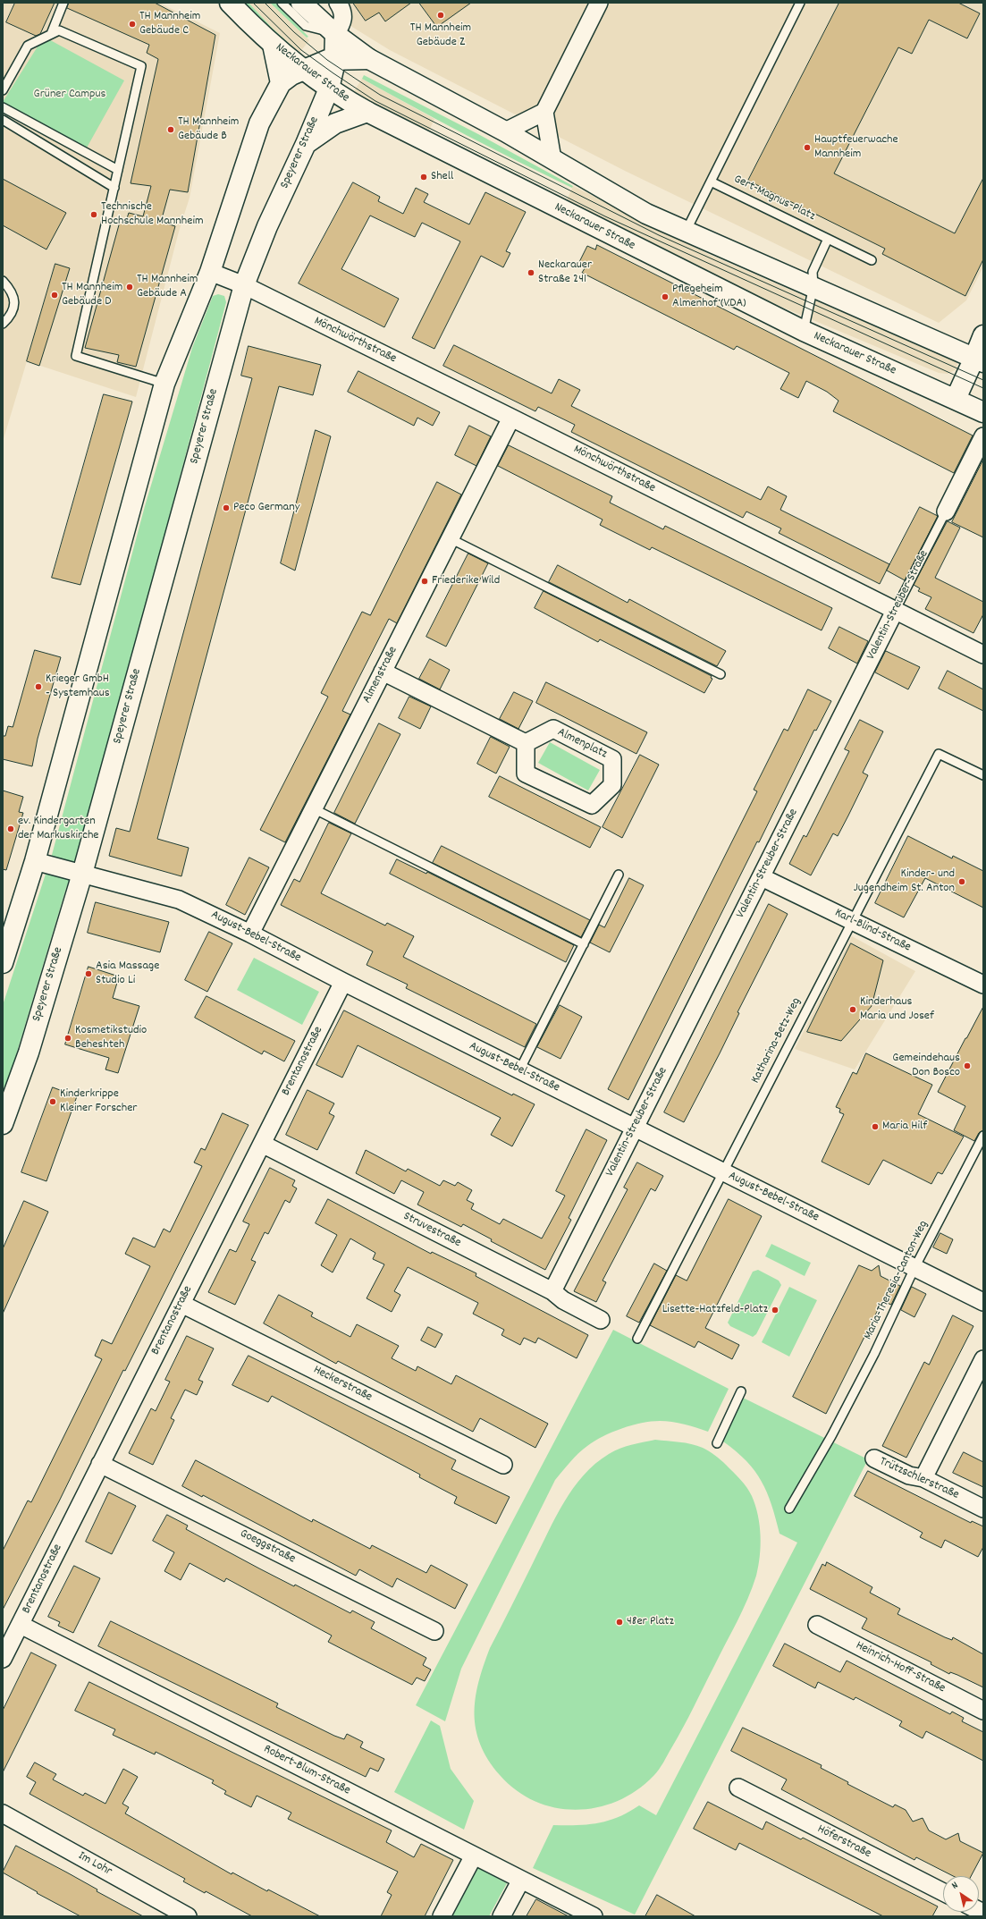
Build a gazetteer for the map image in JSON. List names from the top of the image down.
{
  "streets": {
    "street": [
      "Neckarauer Straße",
      "Speyerer Straße",
      "Mönchwörthstraße",
      "Valentin-Streuber-Straße",
      "Almenstraße",
      "Almenplatz",
      "Karl-Blind-Straße",
      "August-Bebel-Straße",
      "Brentanostraße",
      "Struvestraße",
      "Heckerstraße",
      "Trützschlerstraße",
      "Goeggstraße",
      "Heinrich-Hoff-Straße",
      "Robert-Blum-Straße",
      "Höferstraße",
      "Im Lohr"
    ],
    "lane": ["Gert-Magnus-Platz", "Katharina-Betz-Weg", "Maria-Theresia-Canton-Weg"]
  },
  "crossings": [
    ["Neckarauer Straße", "Speyerer Straße"],
    ["Speyerer Straße", "Mönchwörthstraße"],
    ["Speyerer Straße", "August-Bebel-Straße"],
    ["Mönchwörthstraße", "Valentin-Streuber-Straße"],
    ["Mönchwörthstraße", "Almenstraße"],
    ["Valentin-Streuber-Straße", "Karl-Blind-Straße"],
    ["Valentin-Streuber-Straße", "August-Bebel-Straße"],
    ["Valentin-Streuber-Straße", "Struvestraße"],
    ["Almenstraße", "August-Bebel-Straße"],
    ["Karl-Blind-Straße", "Katharina-Betz-Weg"],
    ["August-Bebel-Straße", "Katharina-Betz-Weg"],
    ["August-Bebel-Straße", "Brentanostraße"],
    ["August-Bebel-Straße", "Maria-Theresia-Canton-Weg"],
    ["Brentanostraße", "Struvestraße"],
    ["Brentanostraße", "Heckerstraße"],
    ["Brentanostraße", "Goeggstraße"],
    ["Brentanostraße", "Robert-Blum-Straße"]
  ],
  "parks": ["Grüner Campus"],
  "places": [
    "TH Mannheim Gebäude Z",
    "TH Mannheim Gebäude C",
    "TH Mannheim Gebäude B",
    "Hauptfeuerwache Mannheim",
    "Shell",
    "Technische Hochschule Mannheim",
    "Neckarauer Straße 241",
    "TH Mannheim Gebäude A",
    "TH Mannheim Gebäude D",
    "Pflegeheim Almenhof (VDA)",
    "Peco Germany",
    "Friederike Wild",
    "Krieger GmbH - Systemhaus",
    "ev. Kindergarten der Markuskirche",
    "Kinder- und Jugendheim St. Anton",
    "Asia Massage Studio Li",
    "Kinderhaus Maria und Josef",
    "Kosmetikstudio Beheshteh",
    "Gemeindehaus Don Bosco",
    "Kinderkrippe Kleiner Forscher",
    "Maria Hilf",
    "Lisette-Hatzfeld-Platz",
    "48er Platz"
  ],
  "north": "top left"
}
